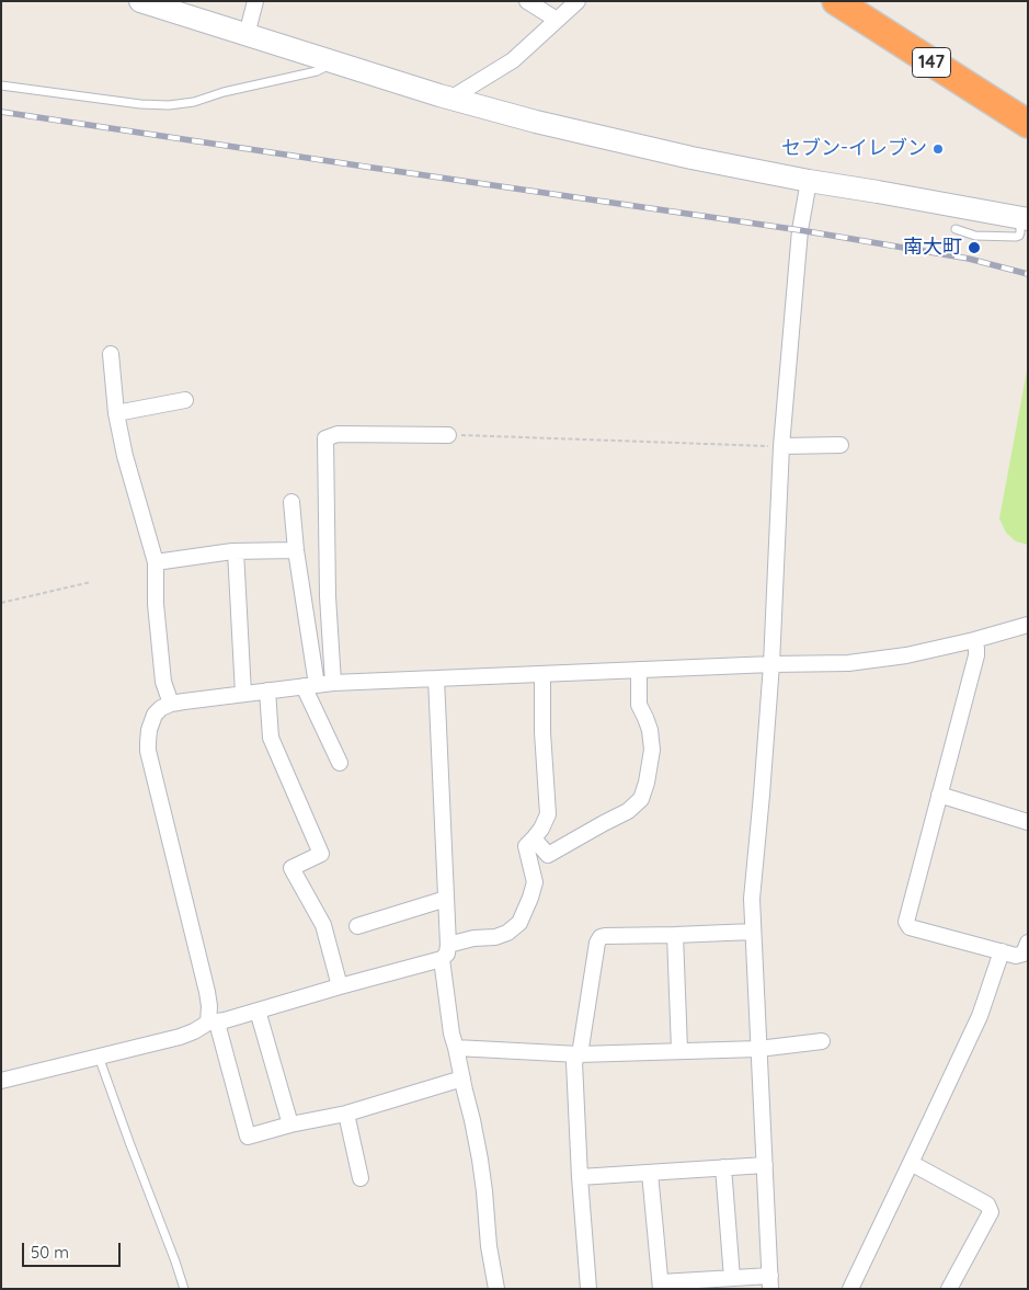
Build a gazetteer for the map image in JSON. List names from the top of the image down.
{
  "streets": {
    "highway": ["147"]
  },
  "places": ["セブン-イレブン", "南大町"],
  "scale_bar": "50 m"
}
